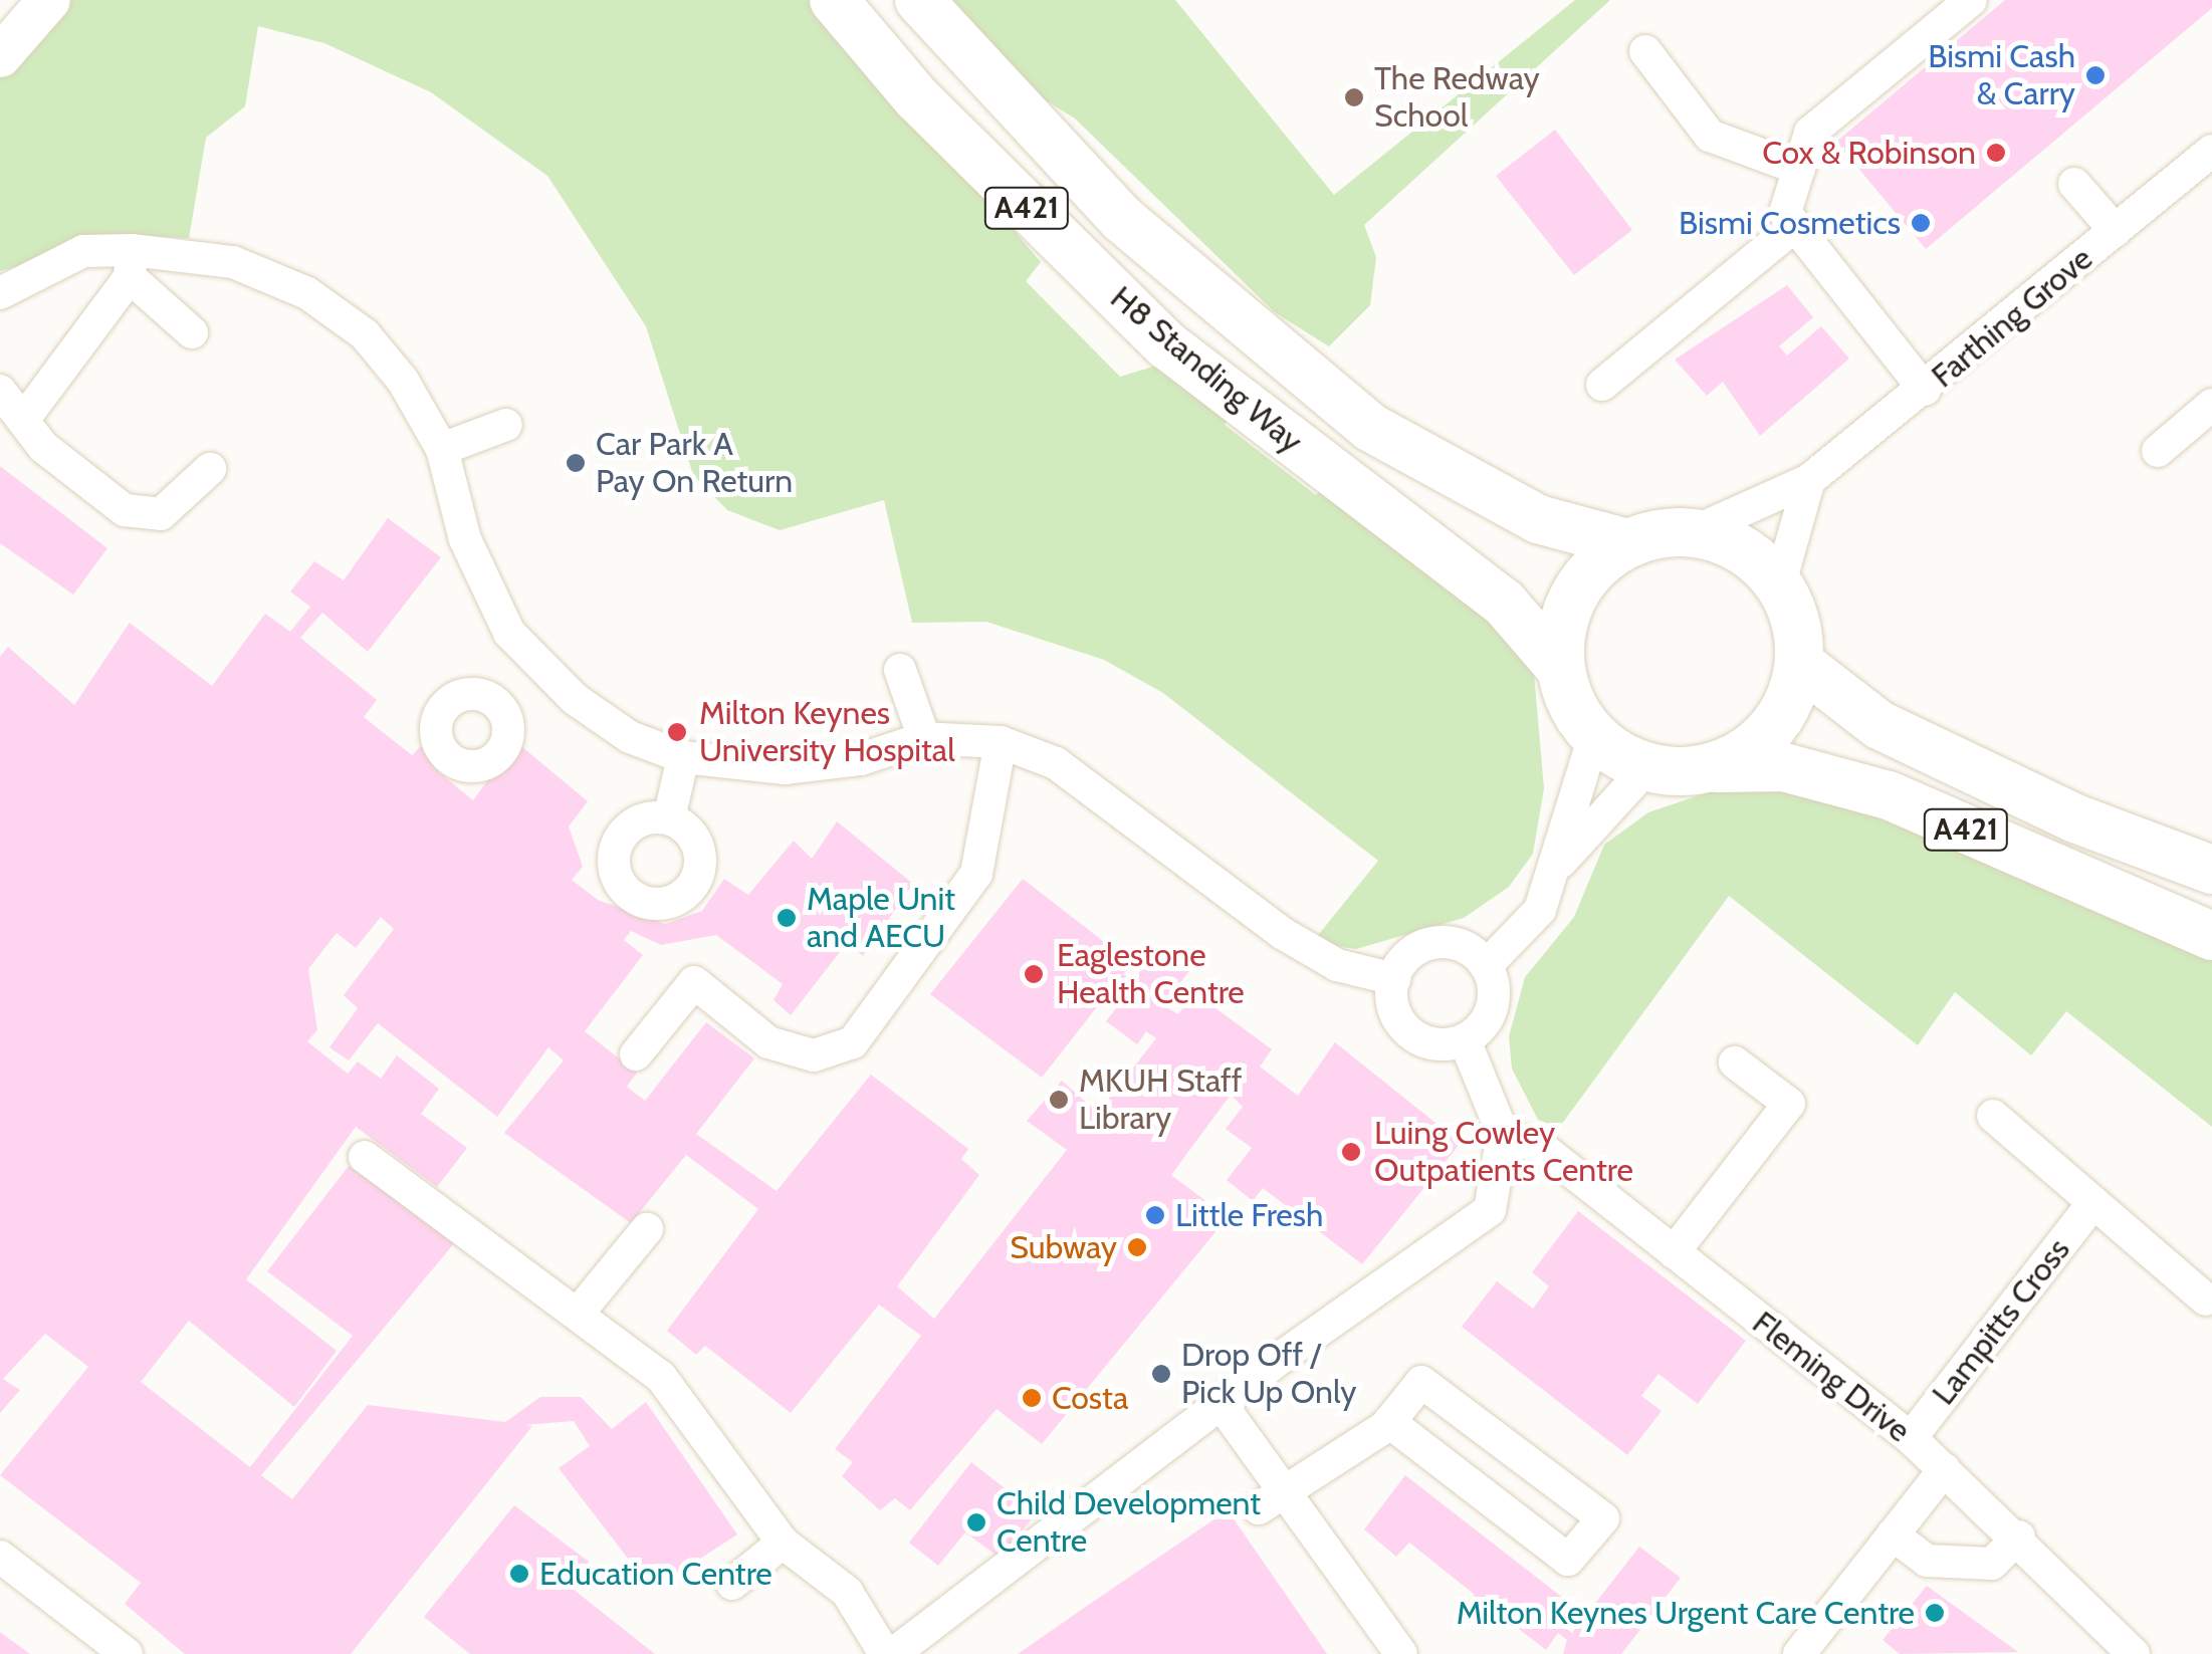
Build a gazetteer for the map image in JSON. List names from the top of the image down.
{
  "streets": {
    "highway": ["A421", "H8 Standing Way"],
    "street": ["Farthing Grove", "Lampitts Cross", "Fleming Drive"]
  },
  "crossings": [
    ["A421", "Farthing Grove"],
    ["A421", "H8 Standing Way"],
    ["Farthing Grove", "H8 Standing Way"],
    ["Lampitts Cross", "Fleming Drive"]
  ],
  "places": [
    "Bismi Cash & Carry",
    "The Redway School",
    "Cox & Robinson",
    "Bismi Cosmetics",
    "Car Park A Pay On Return",
    "Milton Keynes University Hospital",
    "Maple Unit and AECU",
    "Eaglestone Health Centre",
    "MKUH Staff Library",
    "Luing Cowley Outpatients Centre",
    "Little Fresh",
    "Subway",
    "Drop Off / Pick Up Only",
    "Costa",
    "Child Development Centre",
    "Education Centre",
    "Milton Keynes Urgent Care Centre"
  ]
}
